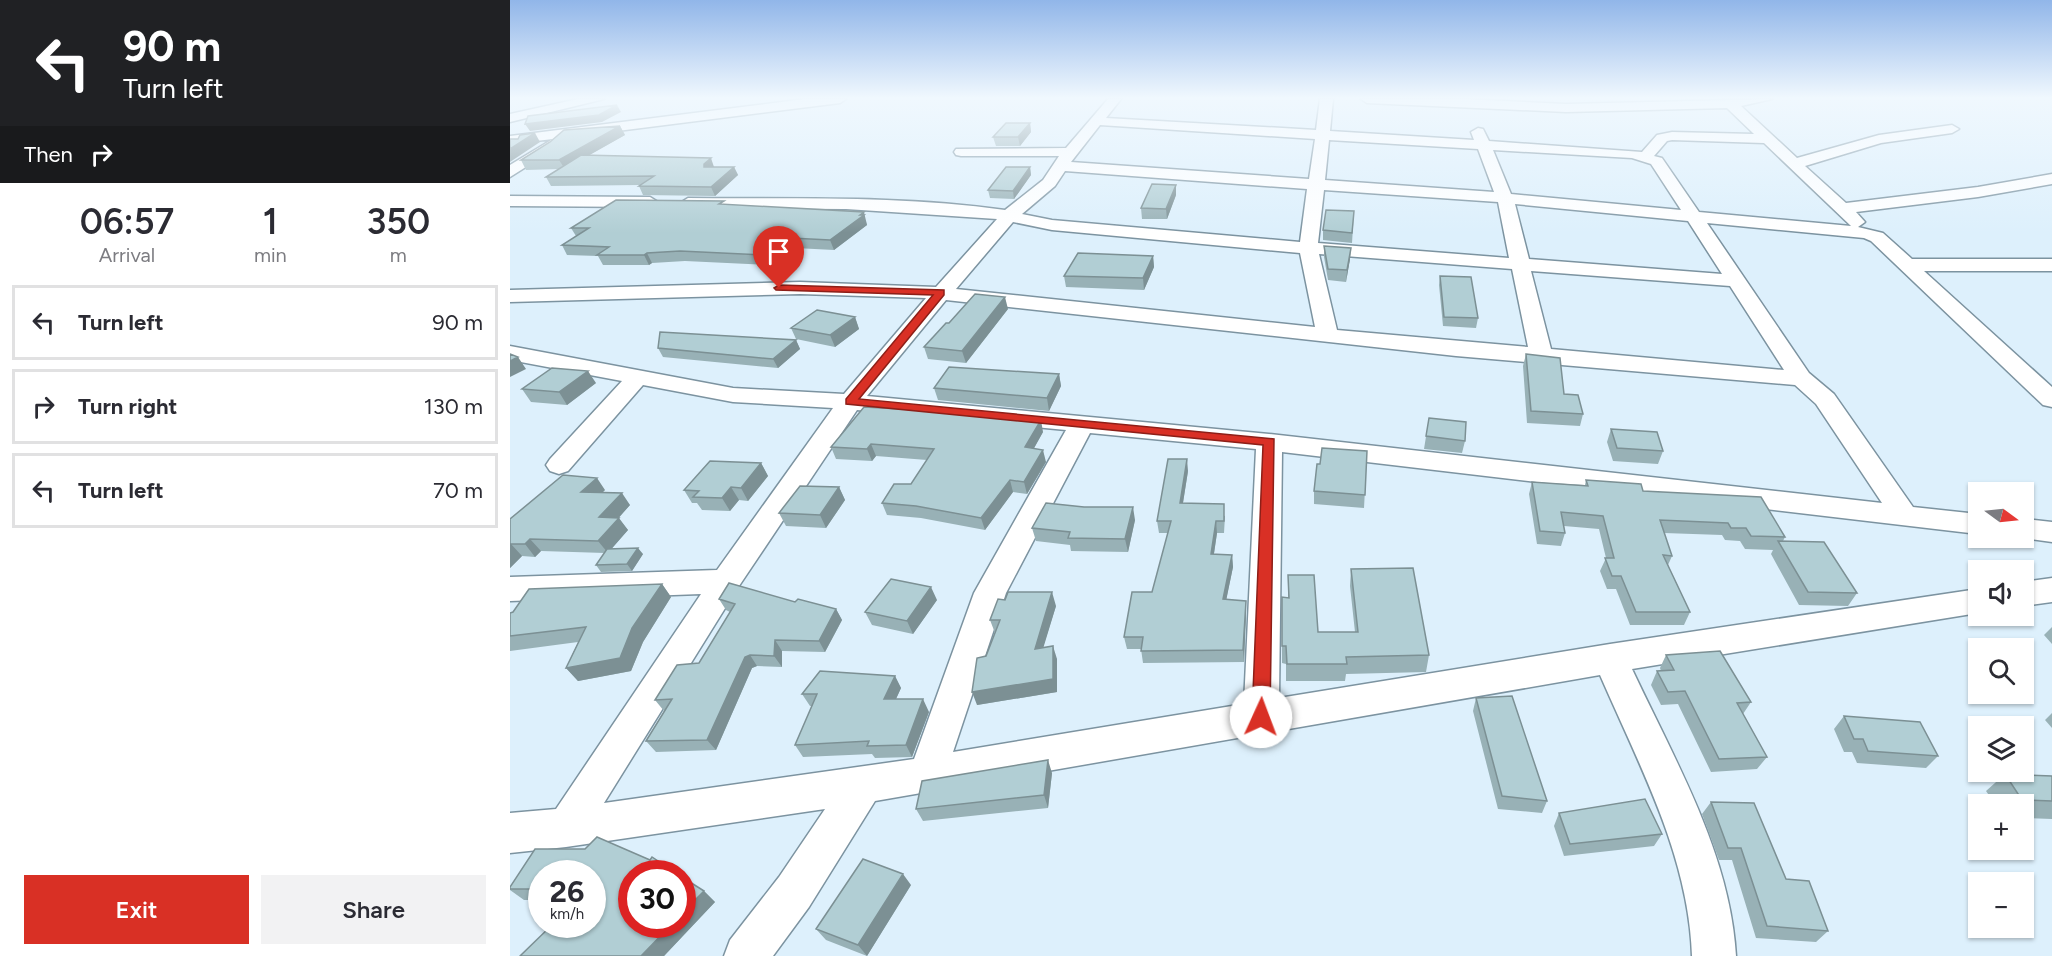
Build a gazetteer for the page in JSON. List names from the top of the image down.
{
  "north": "right",
  "page": {
    "turn": ["90 m", "Turn left"],
    "then": "Then",
    "eta": [
      "06:57",
      "Arrival",
      "1",
      "min",
      "350",
      "m"
    ],
    "list": [
      {
        "name": "Turn left",
        "value": "90 m"
      },
      {
        "name": "Turn right",
        "value": "130 m"
      },
      {
        "name": "Turn left",
        "value": "70 m"
      }
    ],
    "map_buttons": ["+", "−"],
    "speed": "26 km/h",
    "limit": "30",
    "buttons": ["Exit", "Share"]
  }
}
